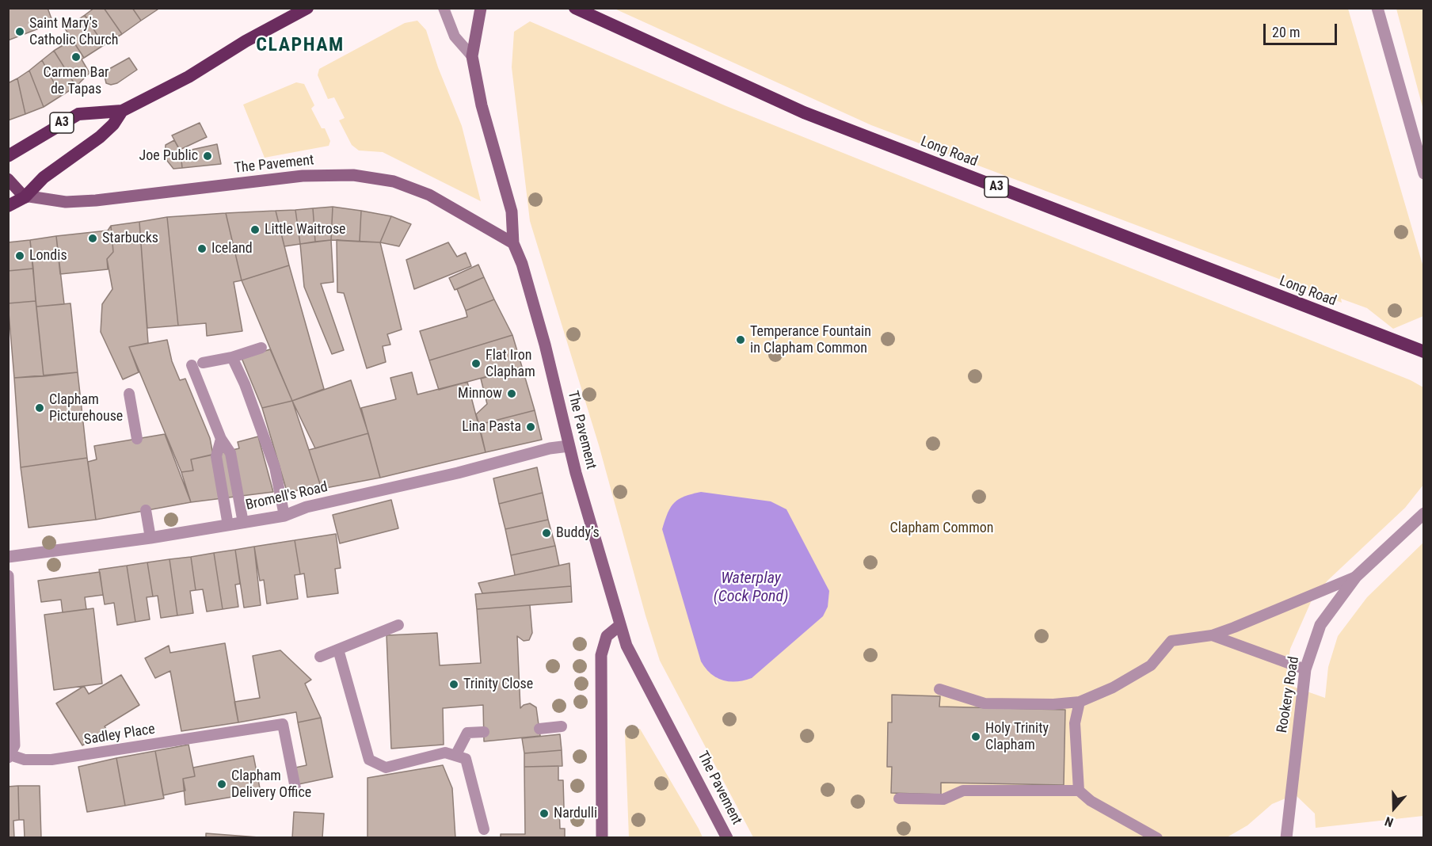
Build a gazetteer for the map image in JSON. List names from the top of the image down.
{
  "streets": {
    "highway": ["A3", "Long Road"],
    "main road": ["The Pavement"],
    "street": ["Bromell's Road", "Rookery Road"],
    "lane": ["Sadley Place"]
  },
  "crossings": [
    ["A3", "The Pavement"],
    ["The Pavement", "Bromell's Road"]
  ],
  "districts": ["CLAPHAM"],
  "water": ["Waterplay (Cock Pond)"],
  "parks": ["Clapham Common"],
  "places": [
    "Saint Mary's Catholic Church",
    "Carmen Bar de Tapas",
    "Joe Public",
    "Little Waitrose",
    "Starbucks",
    "Iceland",
    "Londis",
    "Temperance Fountain in Clapham Common",
    "Flat Iron Clapham",
    "Minnow",
    "Clapham Picturehouse",
    "Lina Pasta",
    "Buddy’s",
    "Trinity Close",
    "Holy Trinity Clapham",
    "Clapham Delivery Office",
    "Nardulli"
  ],
  "scale_bar": "20 m",
  "north": "bottom"
}
